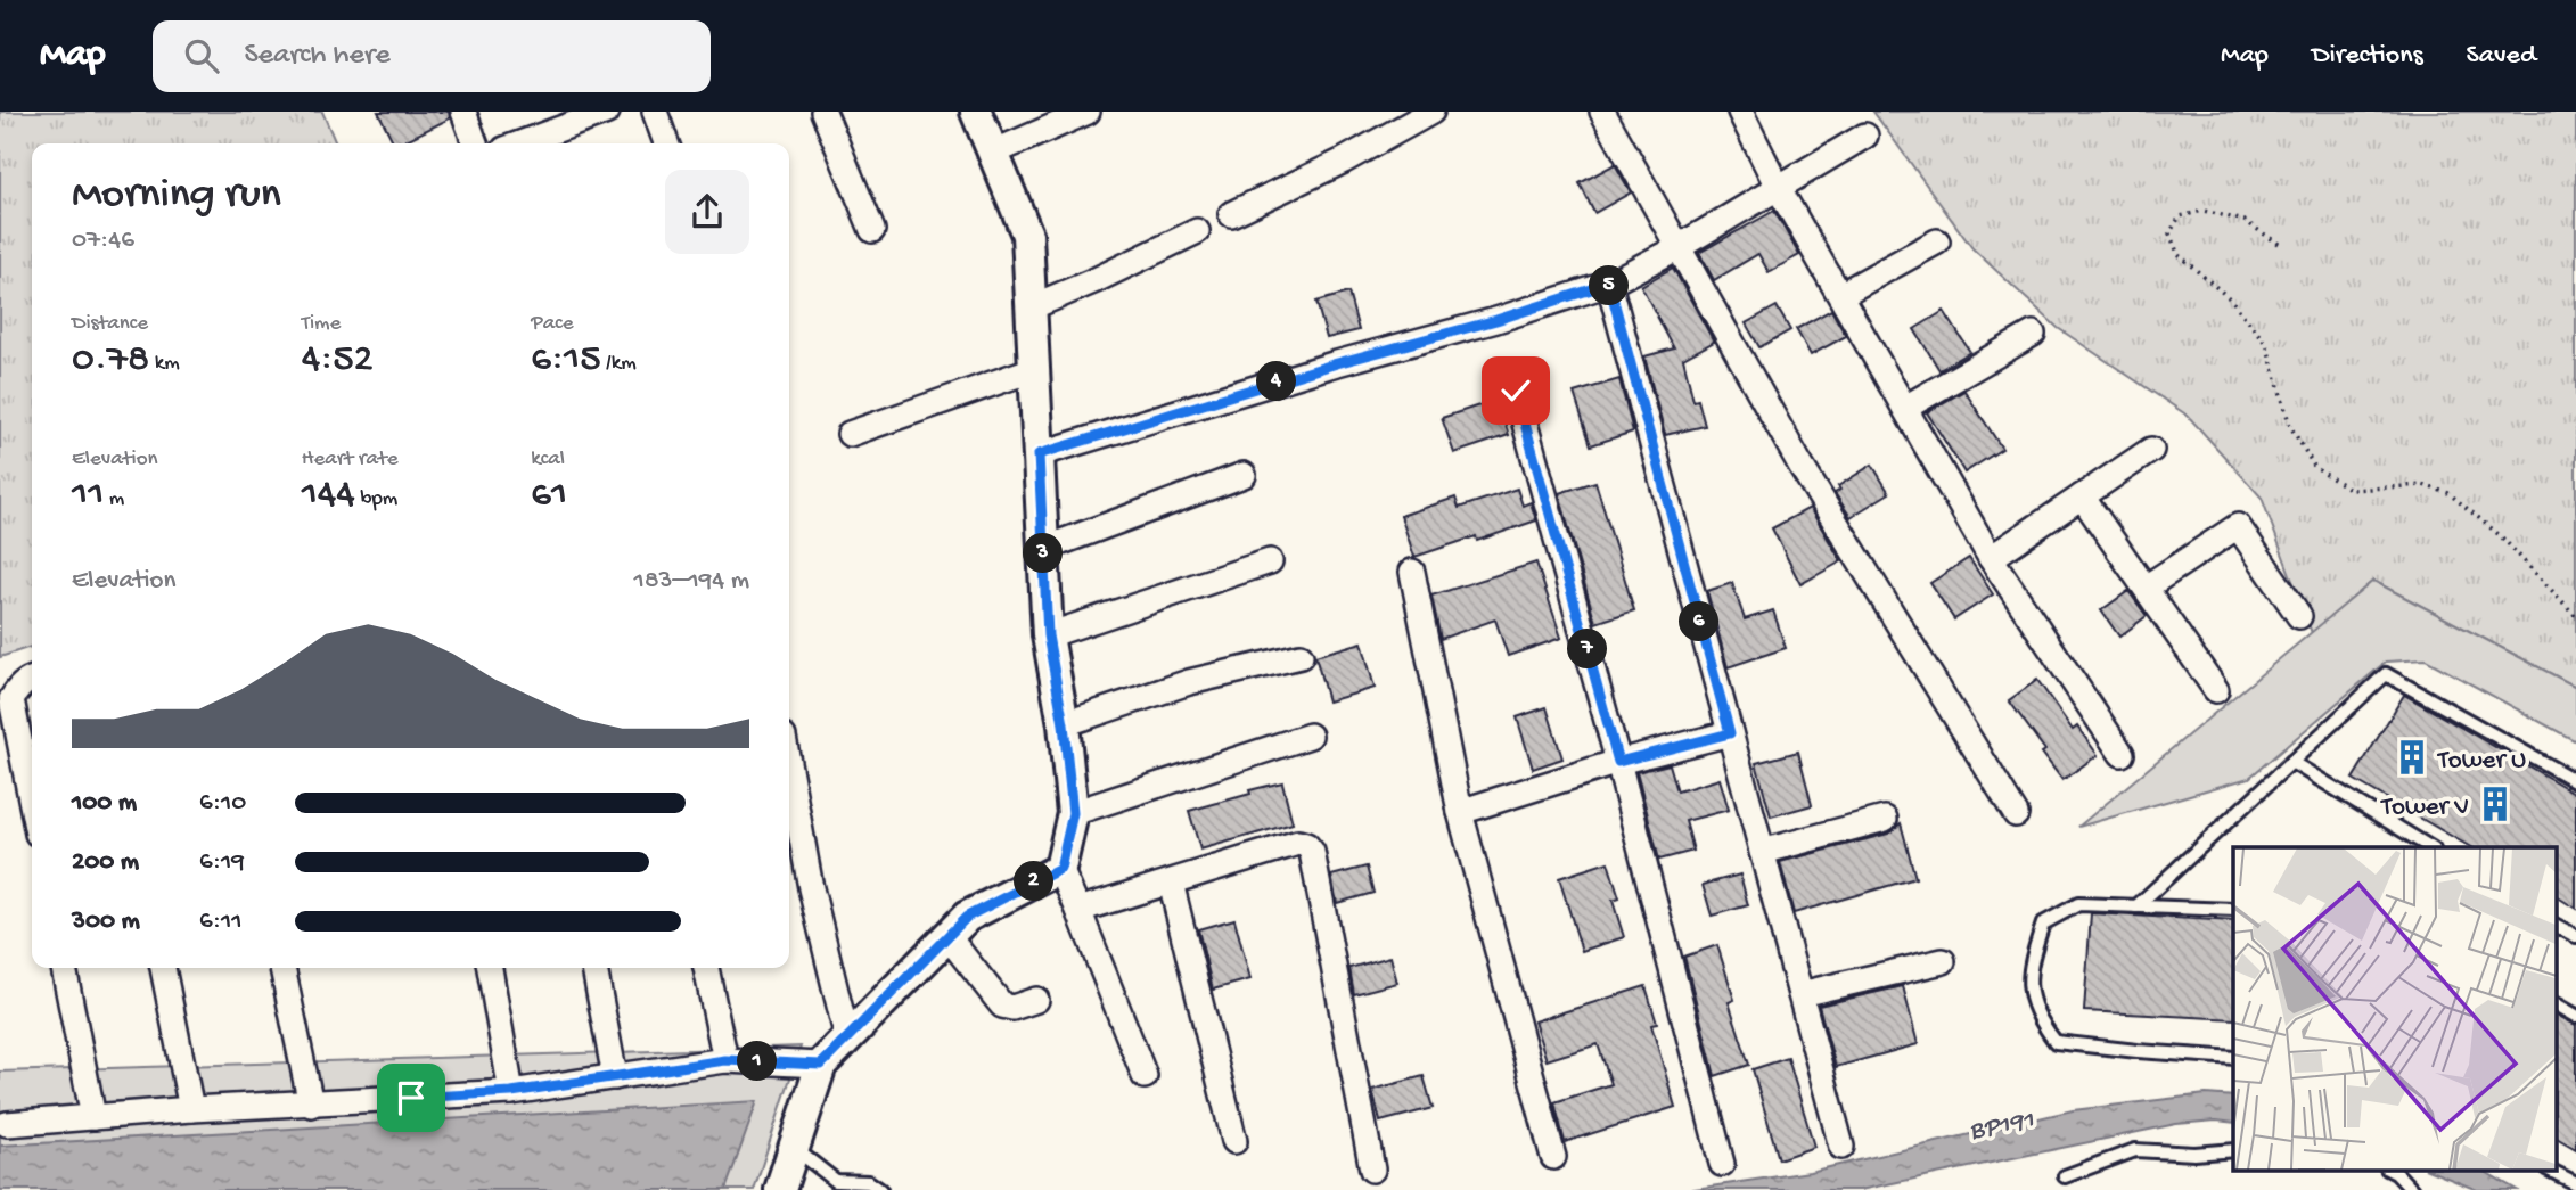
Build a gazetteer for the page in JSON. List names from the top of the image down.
{
  "water": ["BP191"],
  "places": {
    "building": ["Tower U", "Tower V"]
  },
  "page": {
    "header": "Map",
    "search": "Search here",
    "nav": ["Map", "Directions", "Saved"],
    "heading": ["Morning run", "07:46"],
    "pins": [
      "5",
      "4",
      "3",
      "6",
      "7",
      "2",
      "1"
    ],
    "stats": [
      ["Distance", "0.78 km"],
      ["Time", "4:52"],
      ["Pace", "6:15 /km"],
      ["Elevation", "11 m"],
      ["Heart rate", "144 bpm"],
      ["kcal", "61"]
    ],
    "chart": ["Elevation", "183–194 m"],
    "list": [
      {
        "name": "100 m",
        "note": "6:10"
      },
      {
        "name": "200 m",
        "note": "6:19"
      },
      {
        "name": "300 m",
        "note": "6:11"
      }
    ]
  }
}
